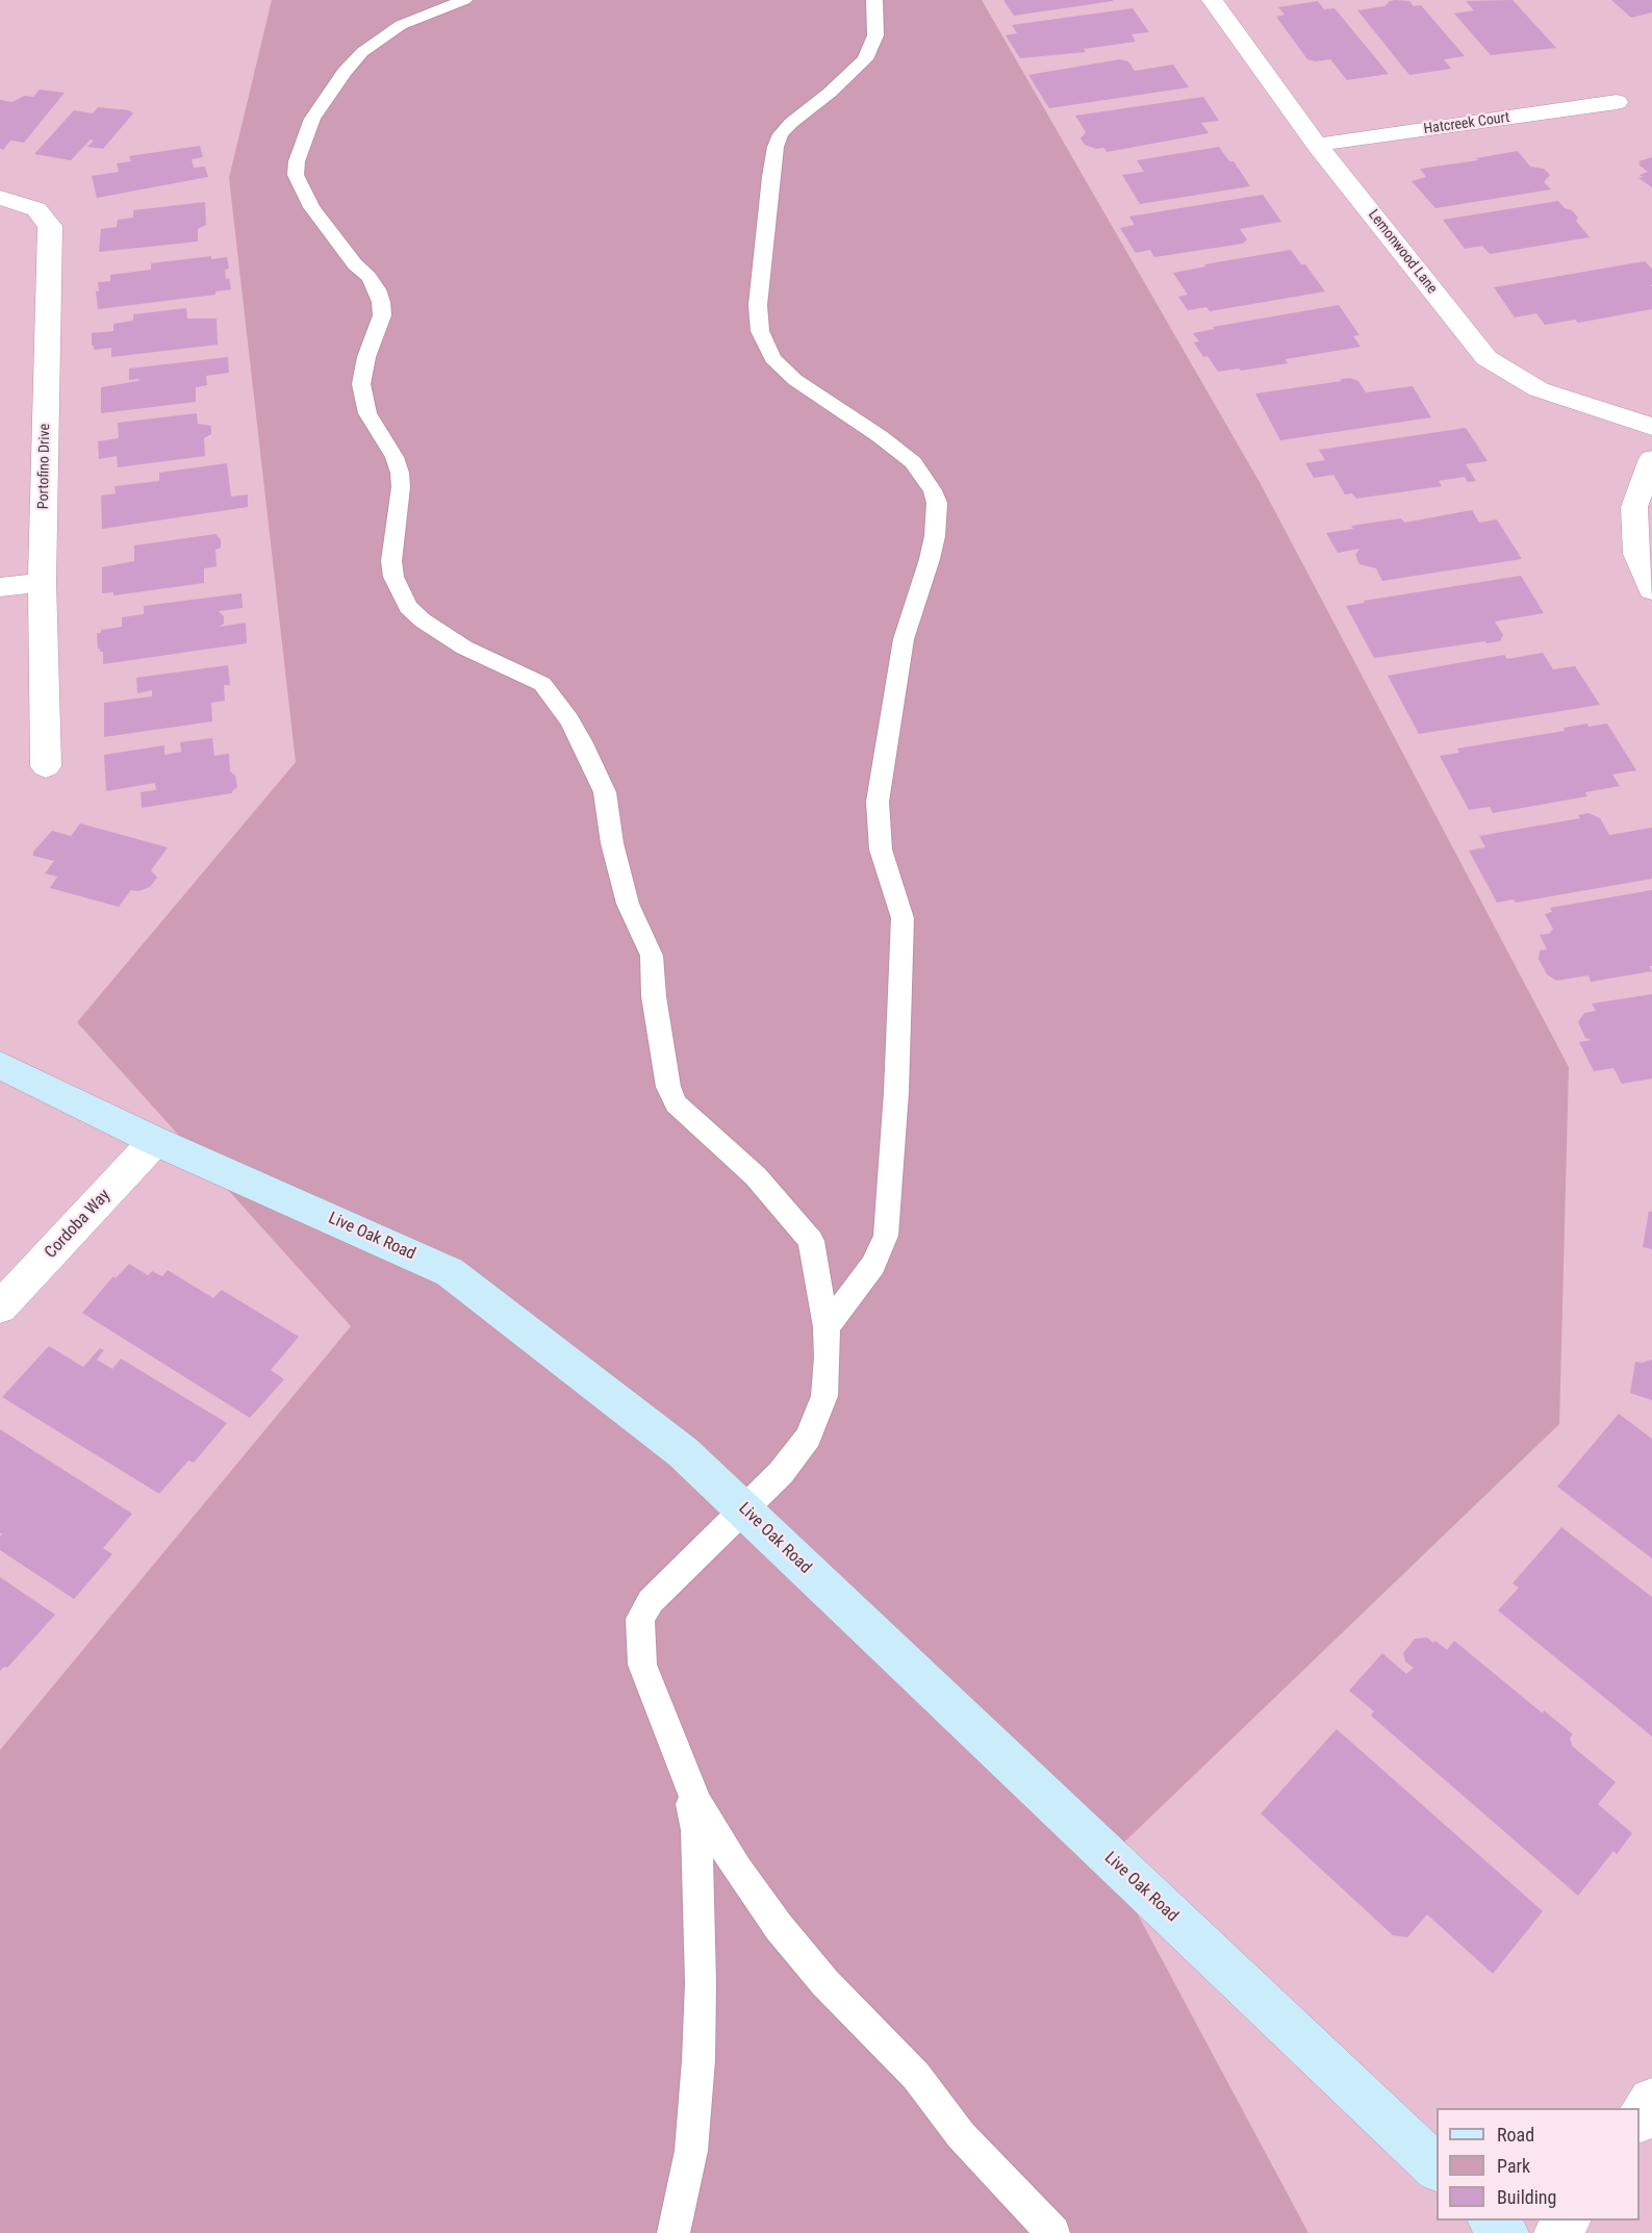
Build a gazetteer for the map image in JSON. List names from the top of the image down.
{
  "streets": {
    "street": [
      "Hatcreek Court",
      "Lemonwood Lane",
      "Portofino Drive",
      "Cordoba Way",
      "Live Oak Road"
    ]
  },
  "crossings": [
    ["Hatcreek Court", "Lemonwood Lane"],
    ["Cordoba Way", "Live Oak Road"]
  ],
  "legend": ["Road", "Park", "Building"]
}
